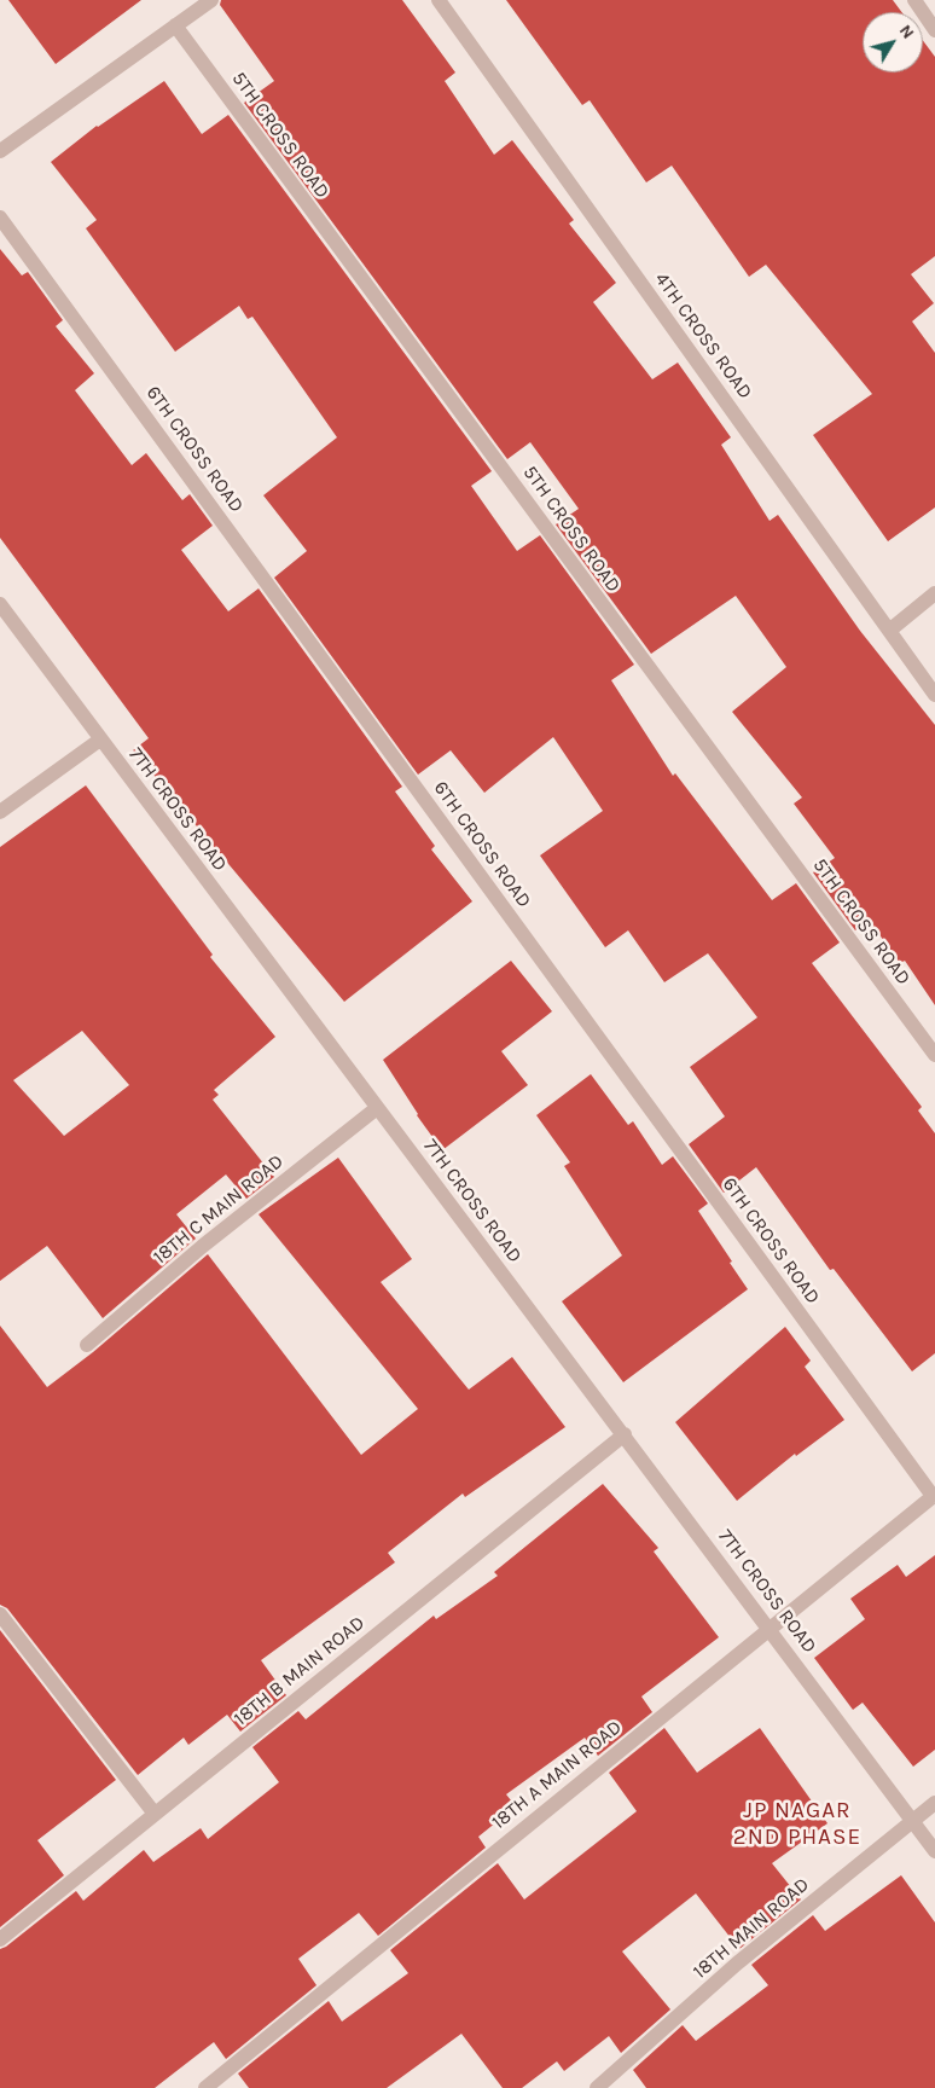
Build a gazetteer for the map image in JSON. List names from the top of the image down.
{
  "streets": {
    "street": [
      "5TH CROSS ROAD",
      "4TH CROSS ROAD",
      "6TH CROSS ROAD",
      "7TH CROSS ROAD",
      "18TH C MAIN ROAD",
      "18TH B MAIN ROAD",
      "18TH A MAIN ROAD",
      "18TH MAIN ROAD"
    ]
  },
  "crossings": [
    ["6TH CROSS ROAD", "18TH A MAIN ROAD"],
    ["7TH CROSS ROAD", "18TH C MAIN ROAD"],
    ["7TH CROSS ROAD", "18TH B MAIN ROAD"],
    ["7TH CROSS ROAD", "18TH A MAIN ROAD"],
    ["7TH CROSS ROAD", "18TH MAIN ROAD"]
  ],
  "districts": ["JP NAGAR 2ND PHASE"],
  "north": "top right"
}
